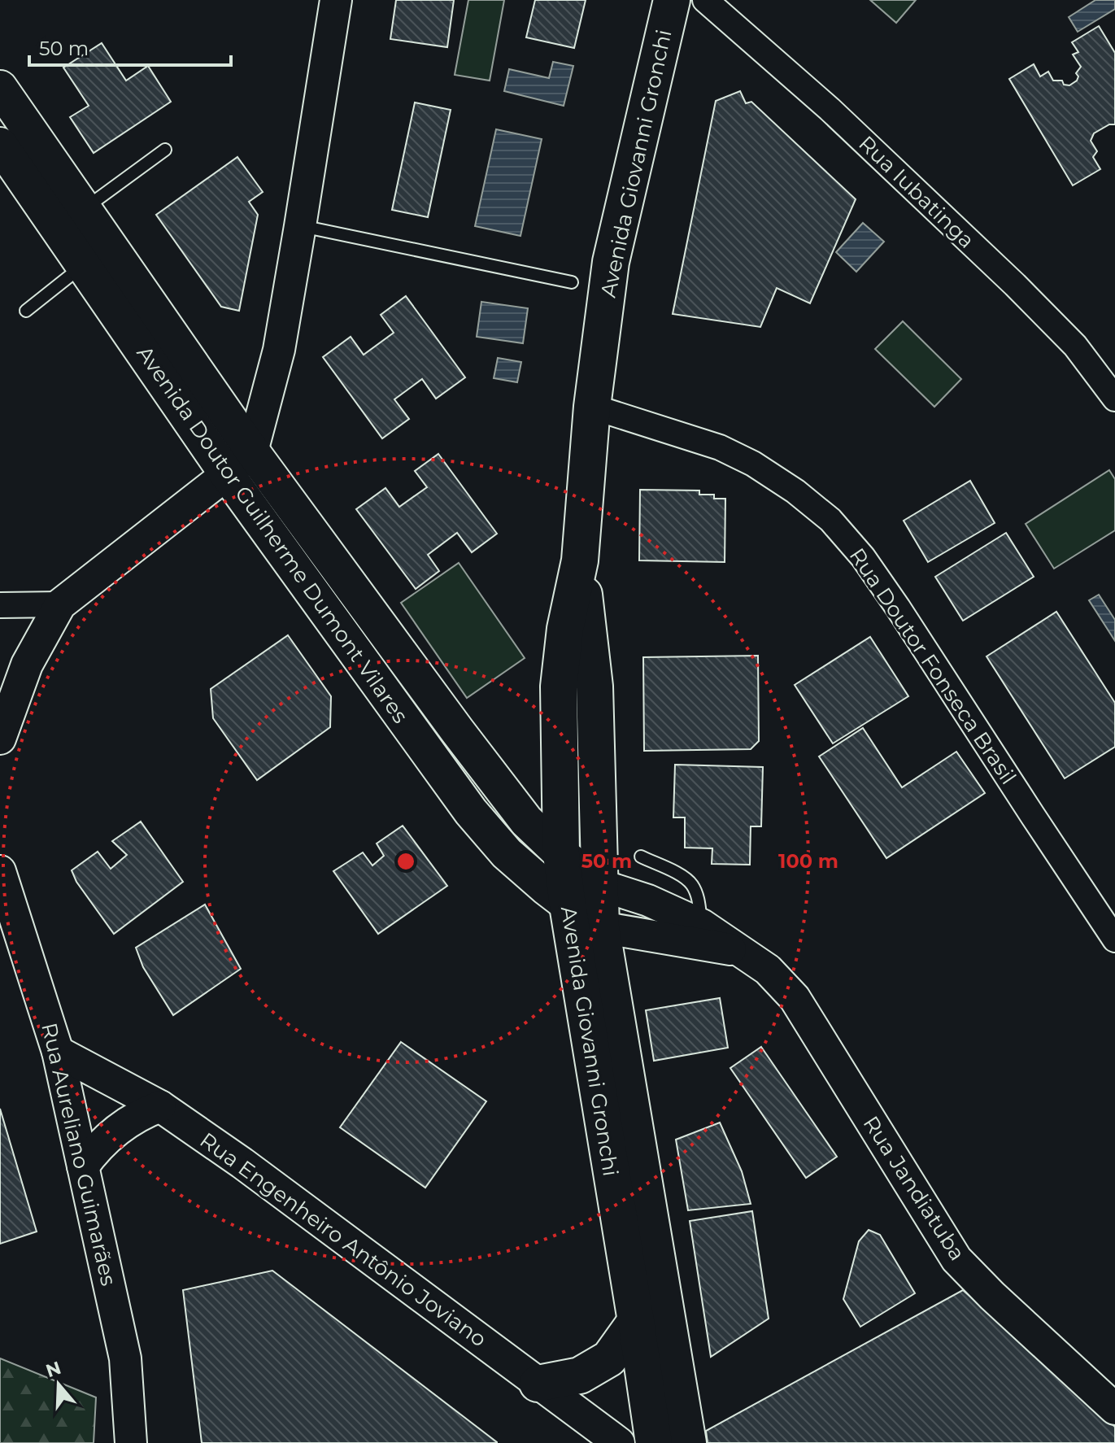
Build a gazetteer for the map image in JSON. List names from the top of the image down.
{
  "streets": {
    "main road": ["Avenida Giovanni Gronchi", "Avenida Doutor Guilherme Dumont Vilares"],
    "street": [
      "Rua Iubatinga",
      "Rua Doutor Fonseca Brasil",
      "Rua Aureliano Guimarães",
      "Rua Jandiatuba",
      "Rua Engenheiro Antônio Joviano"
    ]
  },
  "crossings": [
    ["Avenida Giovanni Gronchi", "Avenida Doutor Guilherme Dumont Vilares"],
    ["Avenida Giovanni Gronchi", "Rua Doutor Fonseca Brasil"],
    ["Avenida Giovanni Gronchi", "Rua Jandiatuba"],
    ["Avenida Doutor Guilherme Dumont Vilares", "Rua Jandiatuba"],
    ["Rua Aureliano Guimarães", "Rua Engenheiro Antônio Joviano"]
  ],
  "scale_bar": "50 m",
  "north": "top",
  "rings": ["50 m", "100 m"]
}
